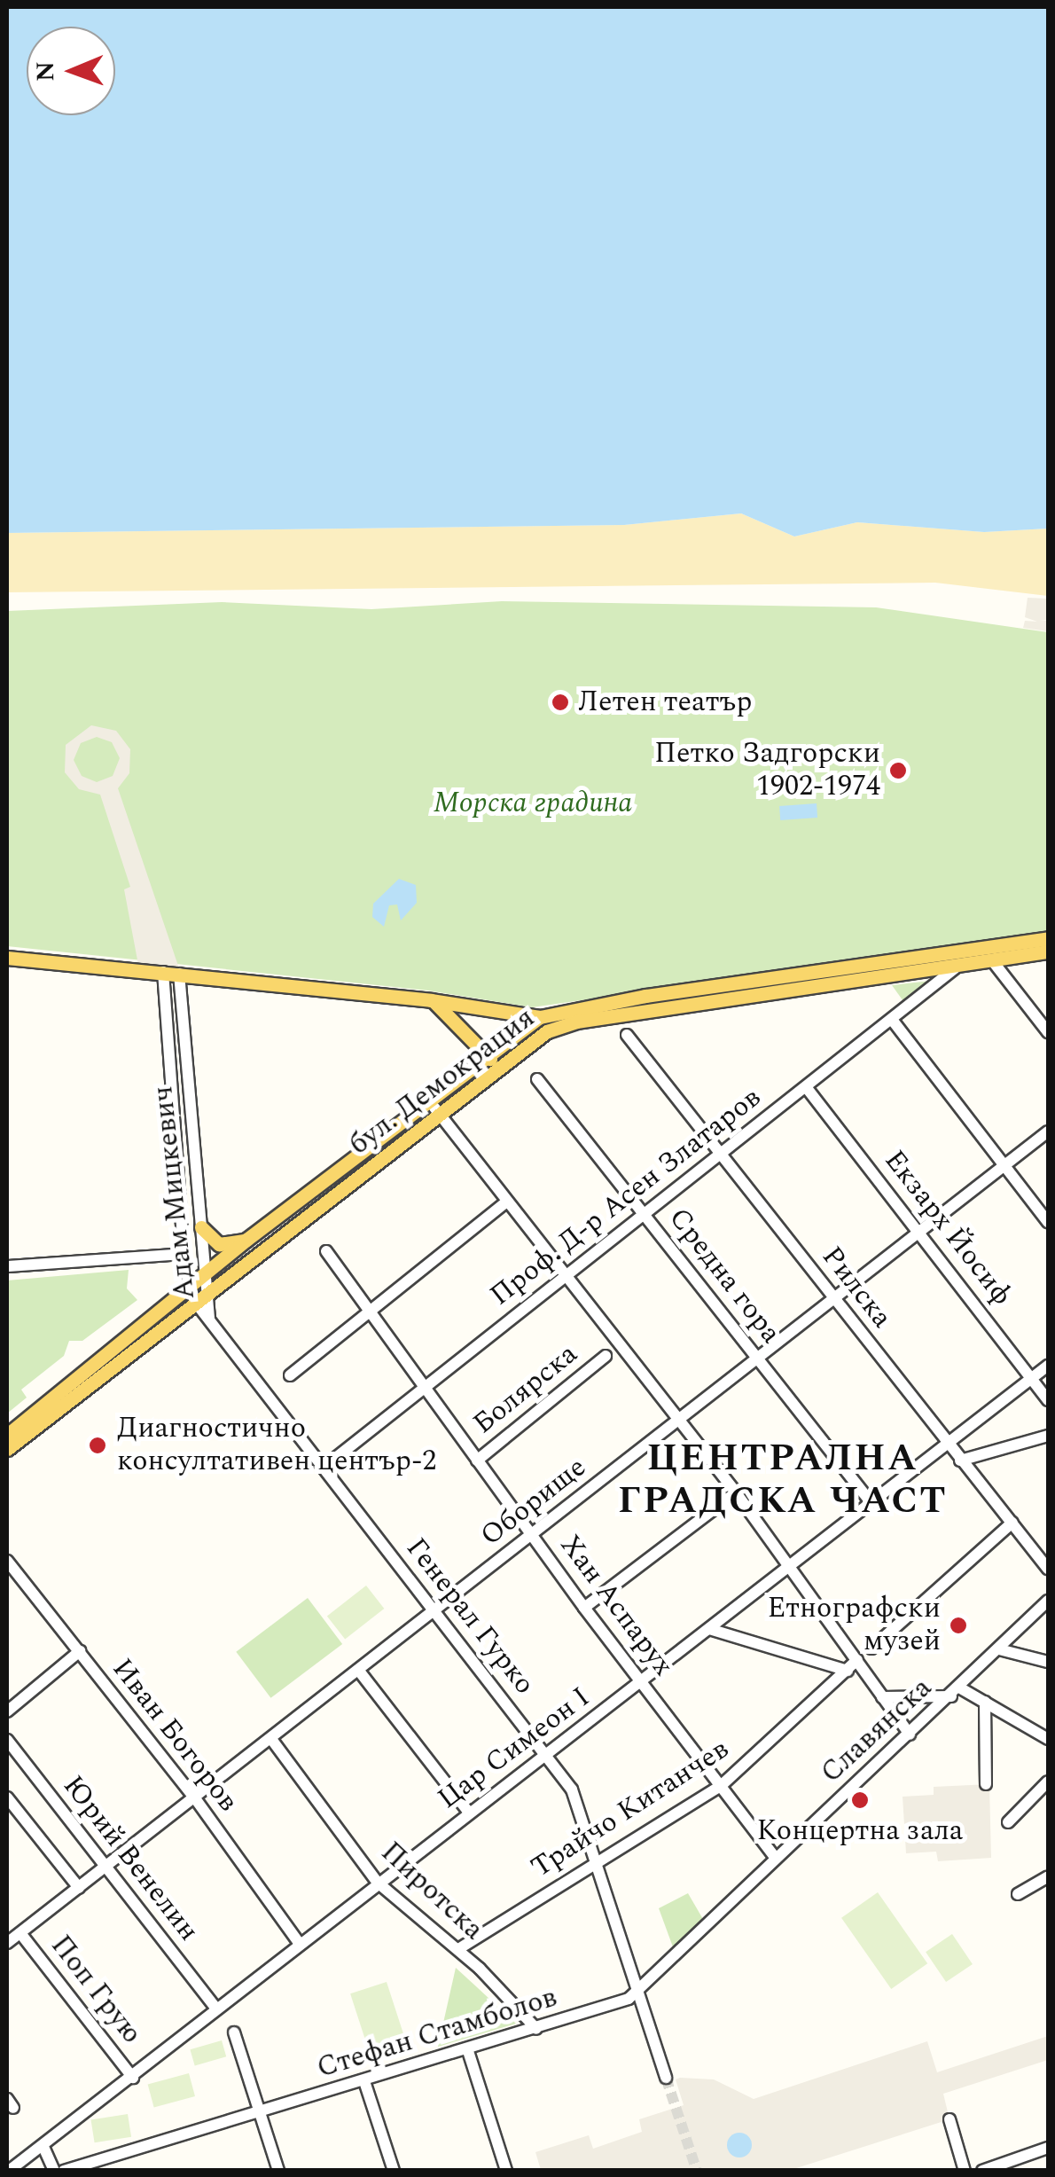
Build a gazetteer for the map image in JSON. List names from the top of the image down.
{
  "streets": {
    "main road": ["бул. Демокрация"],
    "street": [
      "Адам Мицкевич",
      "Проф. Д-р Асен Златаров",
      "Екзарх Йосиф",
      "Средна гора",
      "Рилска",
      "Болярска",
      "Оборище",
      "Хан Аспарух",
      "Генерал Гурко",
      "Славянска",
      "Иван Богоров",
      "Цар Симеон I",
      "Трайчо Китанчев",
      "Юрий Венелин",
      "Пиротска",
      "Поп Грую",
      "Стефан Стамболов"
    ]
  },
  "crossings": [
    ["бул. Демокрация", "Адам Мицкевич"],
    ["бул. Демокрация", "Проф. Д-р Асен Златаров"],
    ["Адам Мицкевич", "Генерал Гурко"],
    ["Проф. Д-р Асен Златаров", "Екзарх Йосиф"],
    ["Проф. Д-р Асен Златаров", "Средна гора"],
    ["Проф. Д-р Асен Златаров", "Рилска"],
    ["Проф. Д-р Асен Златаров", "Хан Аспарух"],
    ["Проф. Д-р Асен Златаров", "Генерал Гурко"],
    ["Екзарх Йосиф", "Оборище"],
    ["Екзарх Йосиф", "Цар Симеон I"],
    ["Средна гора", "Оборище"],
    ["Средна гора", "Цар Симеон I"],
    ["Рилска", "Оборище"],
    ["Рилска", "Цар Симеон I"],
    ["Болярска", "Хан Аспарух"],
    ["Оборище", "Хан Аспарух"],
    ["Оборище", "Генерал Гурко"],
    ["Оборище", "Иван Богоров"],
    ["Оборище", "Юрий Венелин"],
    ["Оборище", "Пиротска"],
    ["Оборище", "Поп Грую"],
    ["Хан Аспарух", "Славянска"],
    ["Хан Аспарух", "Цар Симеон I"],
    ["Хан Аспарух", "Трайчо Китанчев"],
    ["Хан Аспарух", "Стефан Стамболов"],
    ["Генерал Гурко", "Цар Симеон I"],
    ["Генерал Гурко", "Трайчо Китанчев"],
    ["Генерал Гурко", "Стефан Стамболов"],
    ["Славянска", "Стефан Стамболов"],
    ["Иван Богоров", "Цар Симеон I"],
    ["Цар Симеон I", "Юрий Венелин"],
    ["Цар Симеон I", "Пиротска"],
    ["Цар Симеон I", "Поп Грую"],
    ["Трайчо Китанчев", "Пиротска"],
    ["Пиротска", "Стефан Стамболов"]
  ],
  "districts": ["ЦЕНТРАЛНА ГРАДСКА ЧАСТ"],
  "parks": ["Морска градина"],
  "places": [
    "Летен театър",
    "Петко Задгорски 1902-1974",
    "Диагностично консултативен център-2",
    "Етнографски музей",
    "Концертна зала"
  ],
  "north": "left"
}
